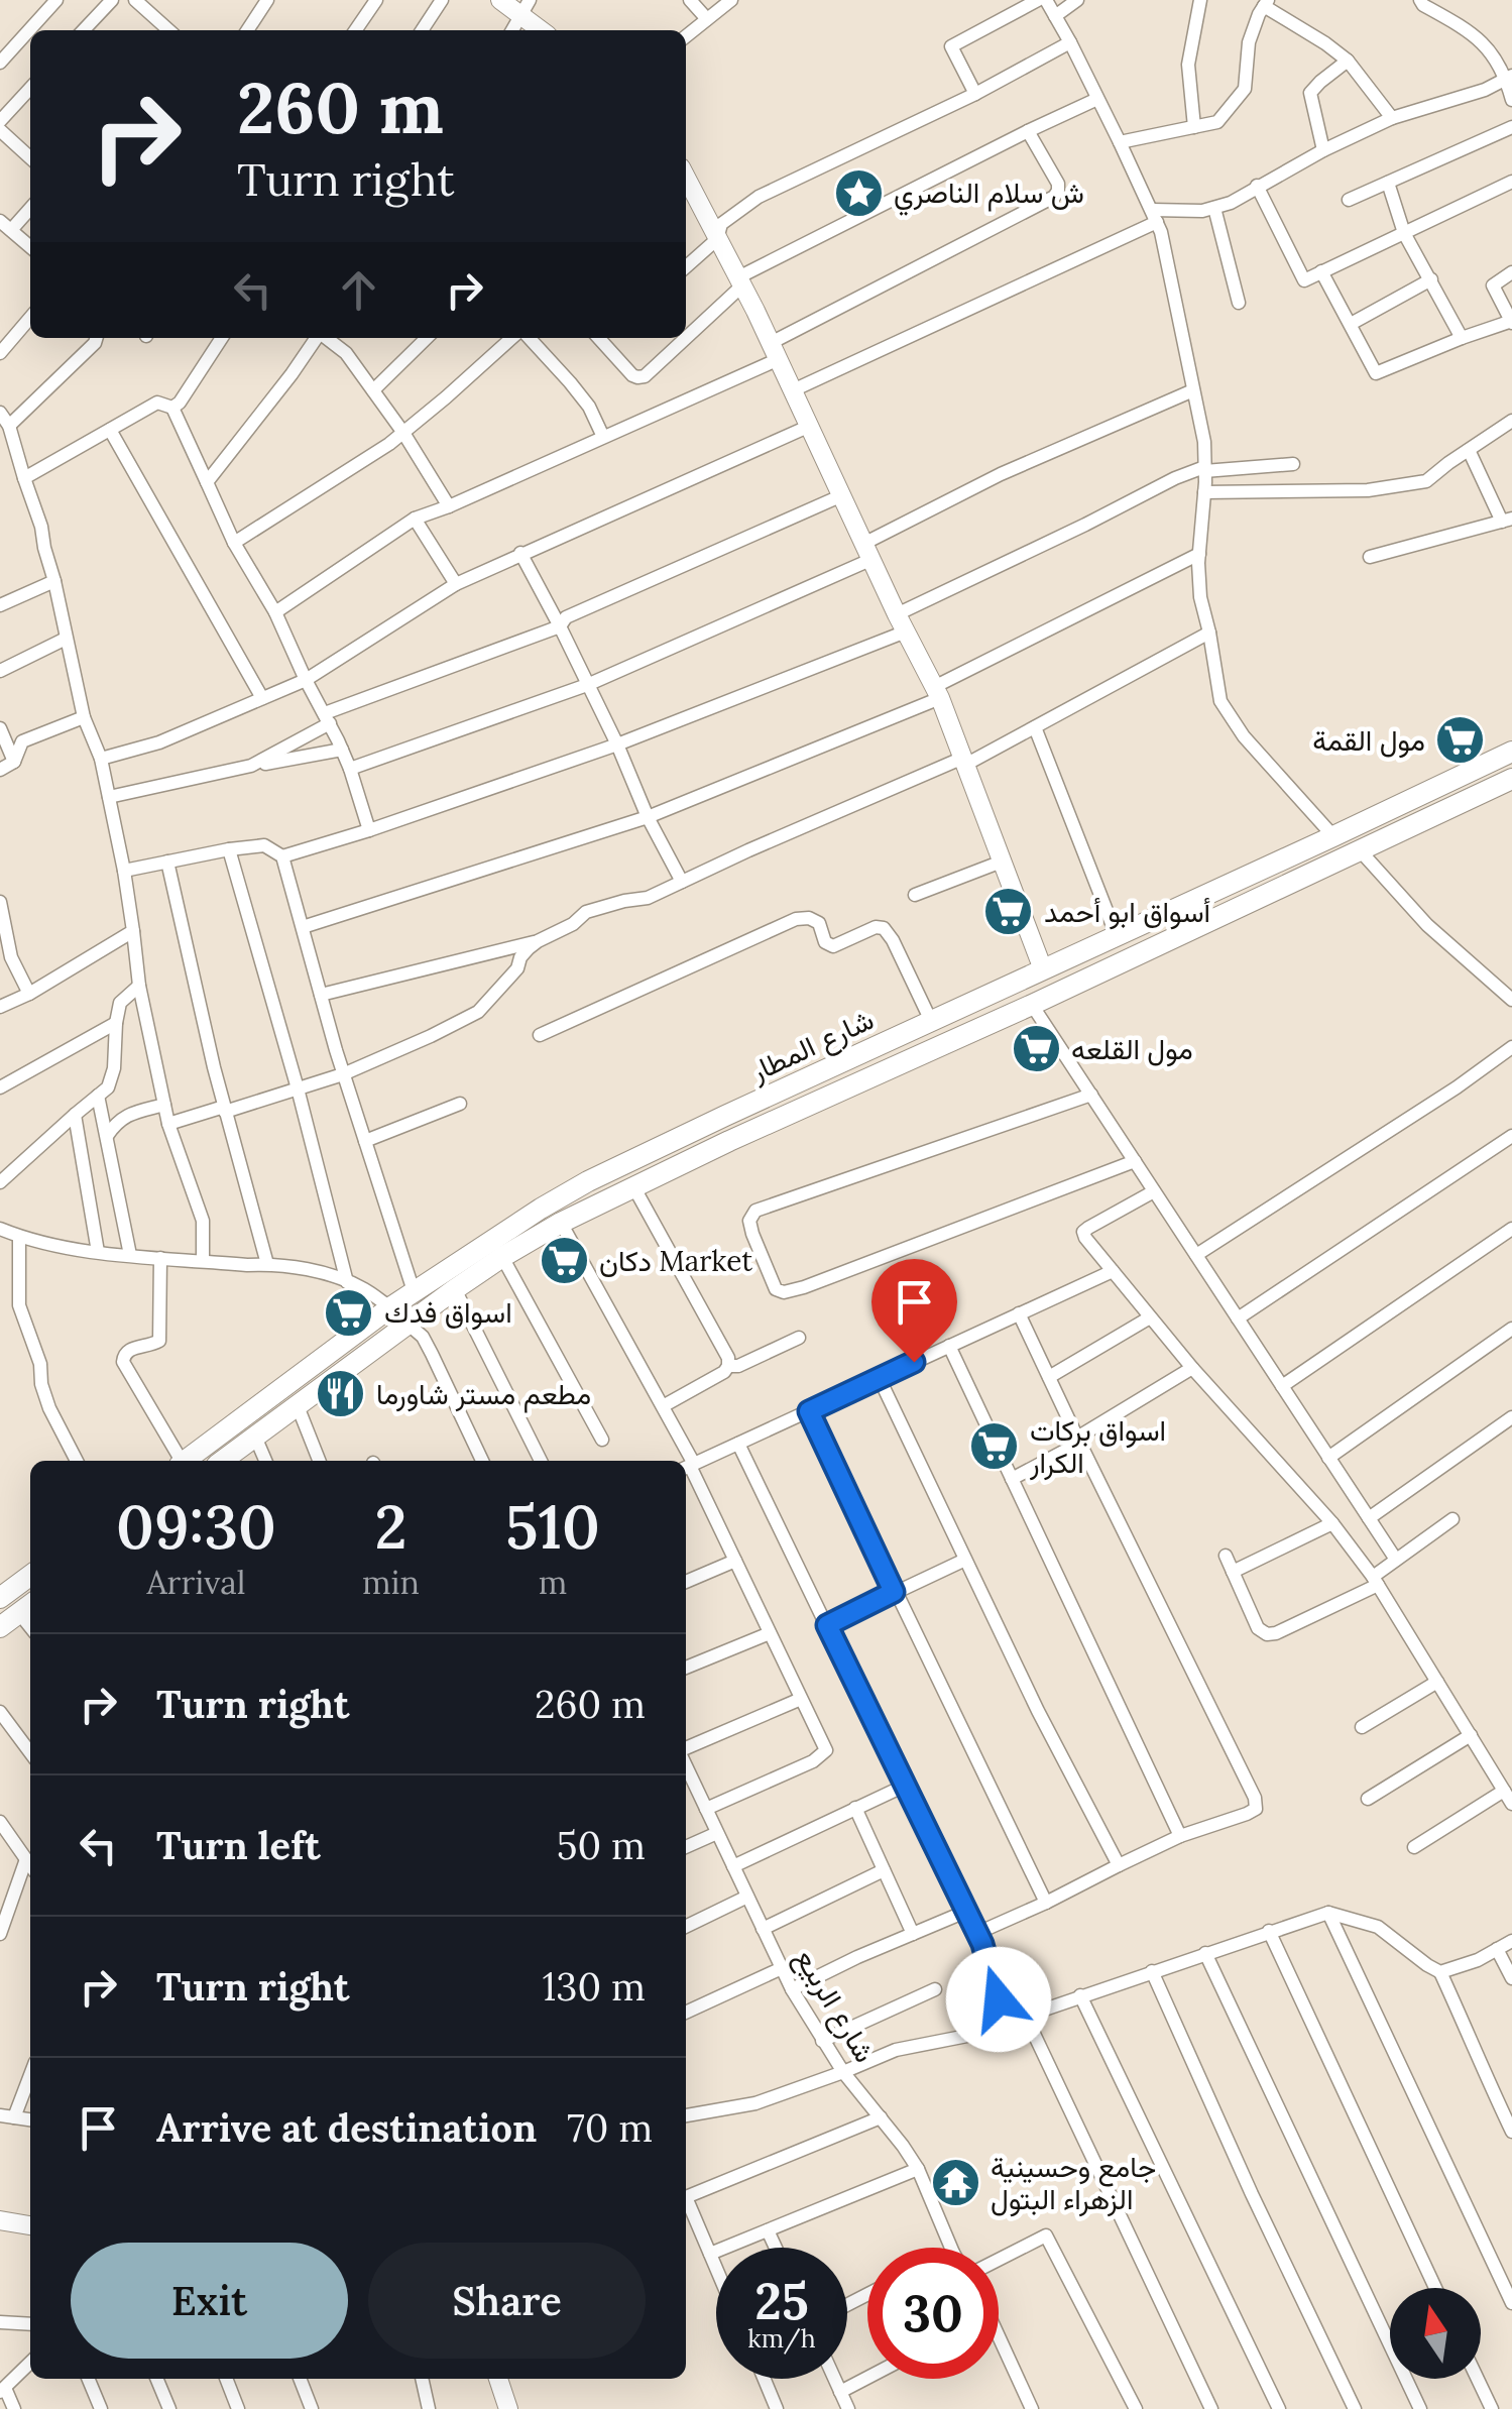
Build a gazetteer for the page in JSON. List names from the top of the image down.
{
  "streets": {
    "main road": ["شارع المطار"],
    "street": ["شارع الربيع"]
  },
  "places": {
    "place": ["ش سلام الناصري"],
    "supermarket": [
      "مول القمة",
      "أسواق ابو أحمد",
      "مول القلعه",
      "دكان Market",
      "اسواق فدك",
      "اسواق بركات الكرار"
    ],
    "restaurant": ["مطعم مستر شاورما"],
    "temple": ["جامع وحسينية الزهراء البتول"]
  },
  "north": "top",
  "page": {
    "turn": ["260 m", "Turn right"],
    "eta": [
      "09:30",
      "Arrival",
      "2",
      "min",
      "510",
      "m"
    ],
    "list": [
      {
        "name": "Turn right",
        "value": "260 m"
      },
      {
        "name": "Turn left",
        "value": "50 m"
      },
      {
        "name": "Turn right",
        "value": "130 m"
      },
      {
        "name": "Arrive at destination",
        "value": "70 m"
      }
    ],
    "buttons": ["Exit", "Share"],
    "speed": "25 km/h",
    "limit": "30"
  }
}
